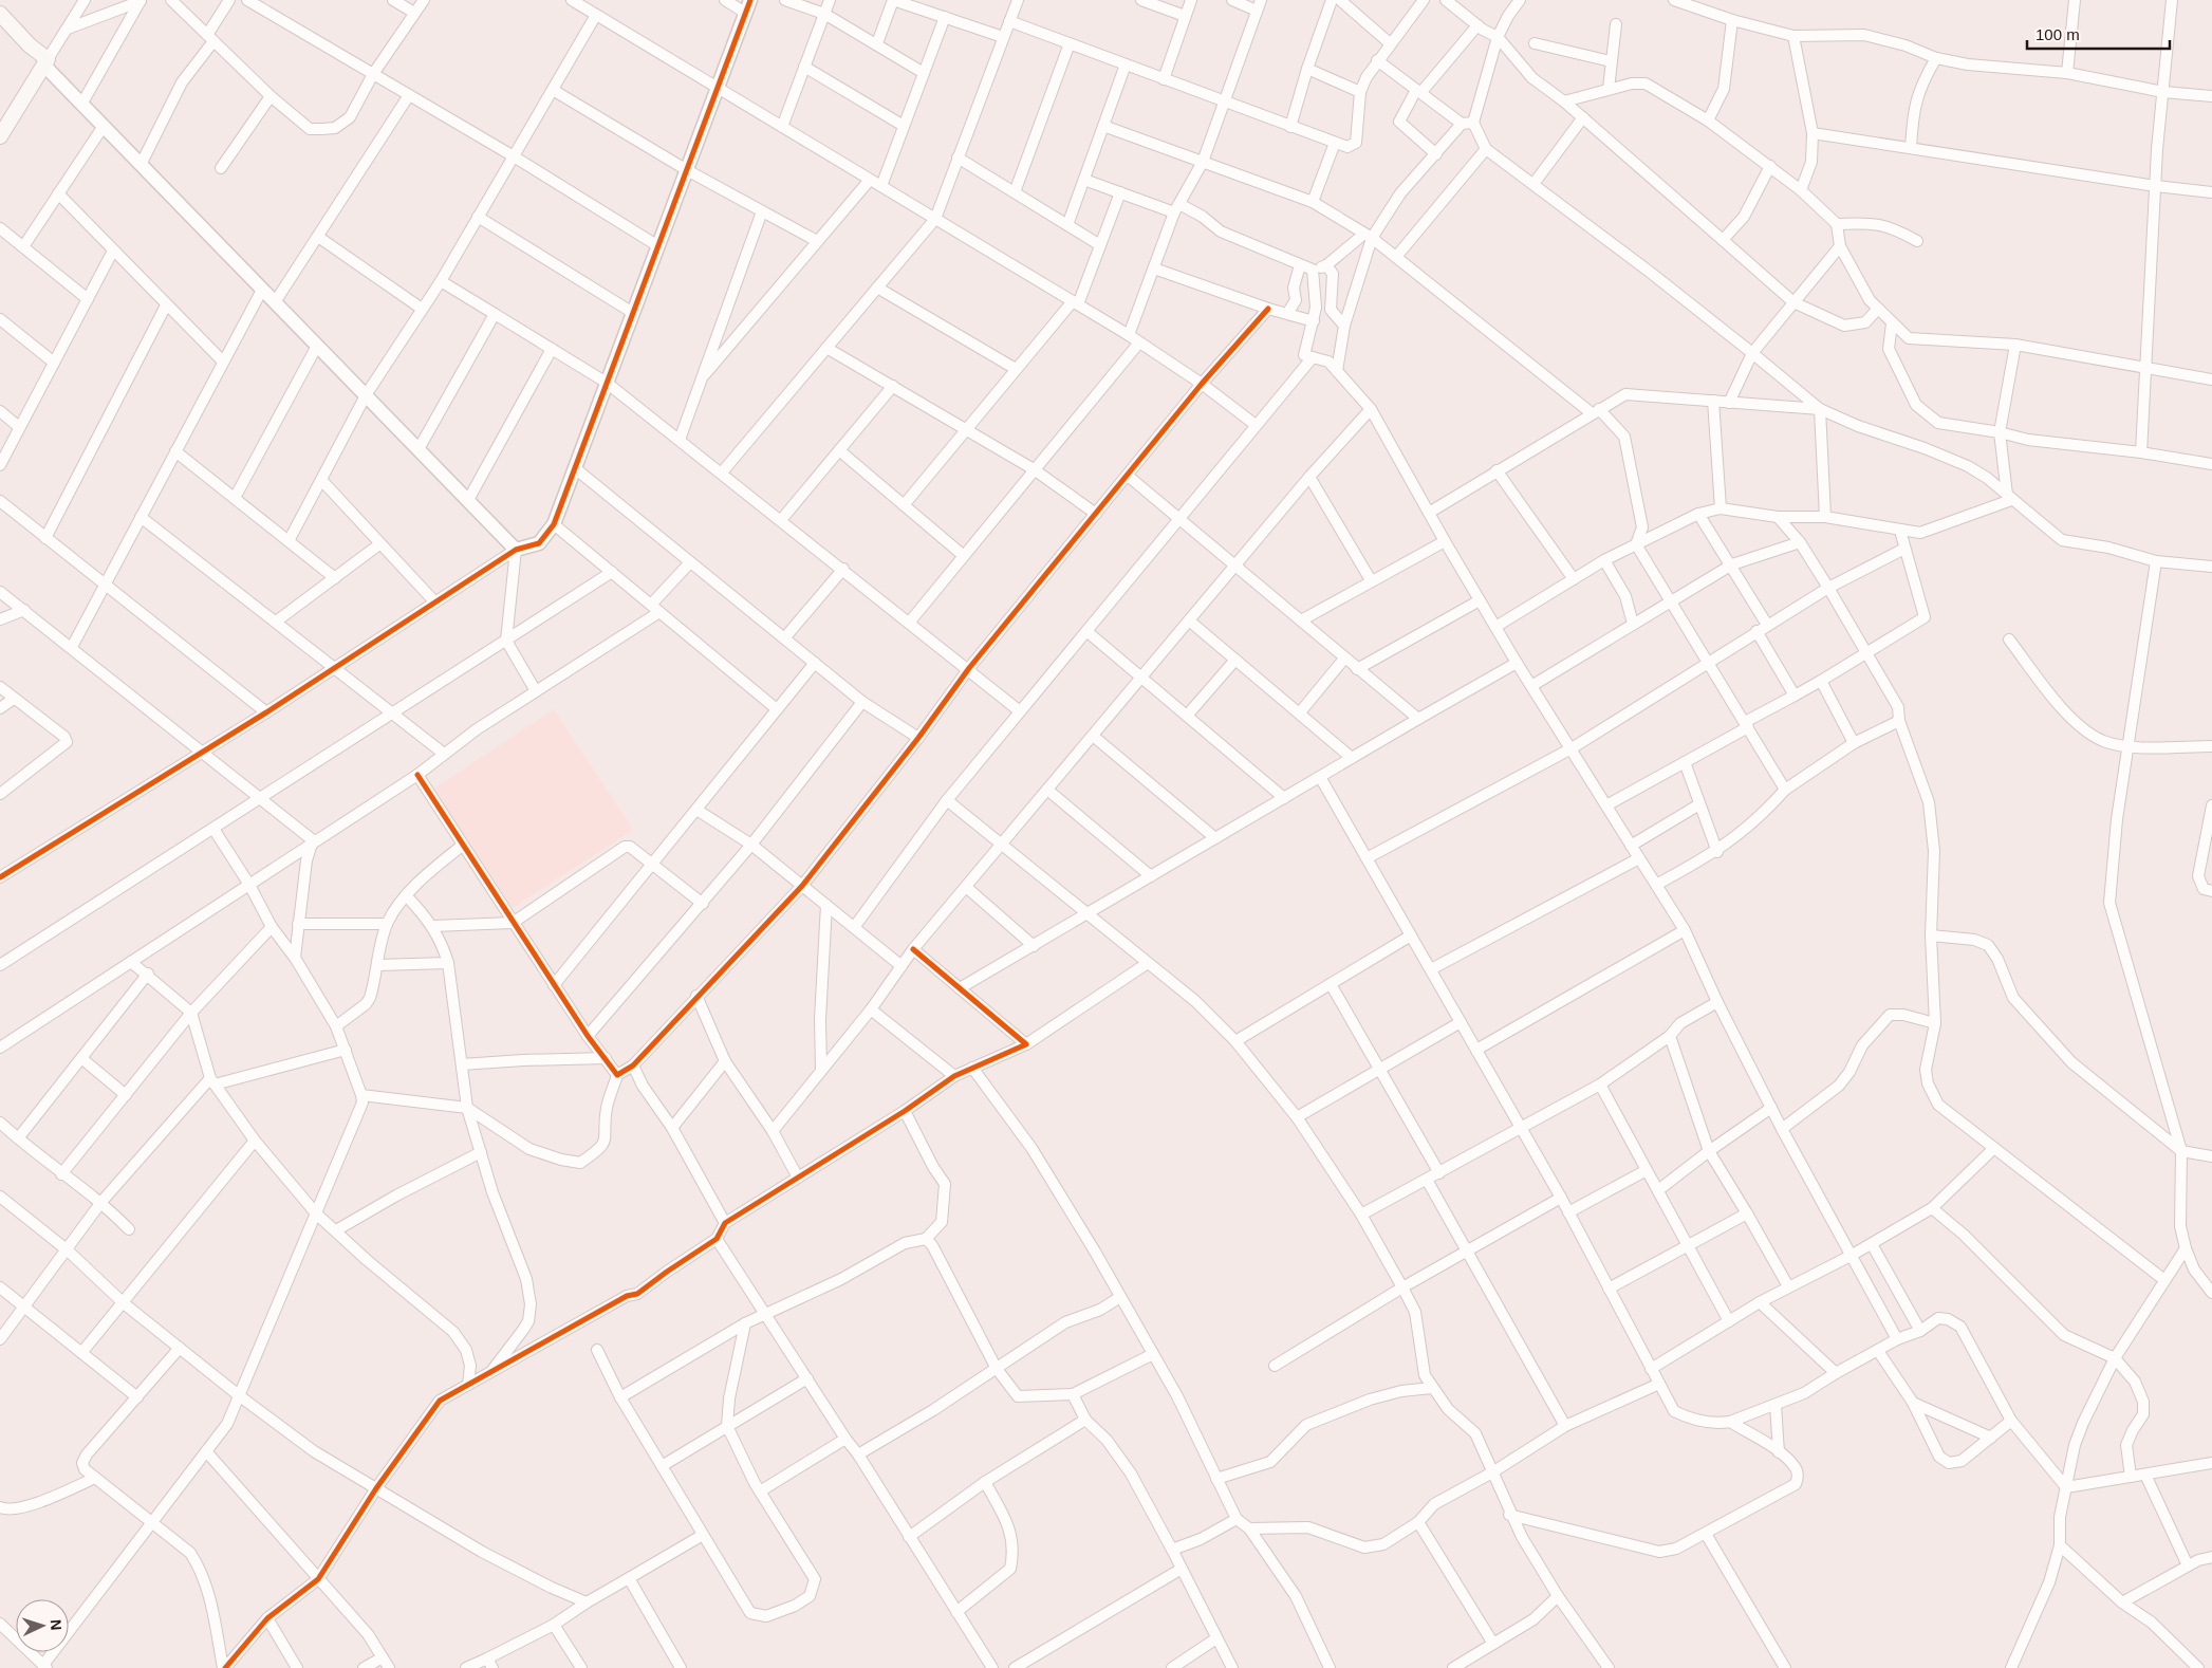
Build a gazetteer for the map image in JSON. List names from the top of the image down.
{
  "scale_bar": "100 m",
  "north": "right"
}
